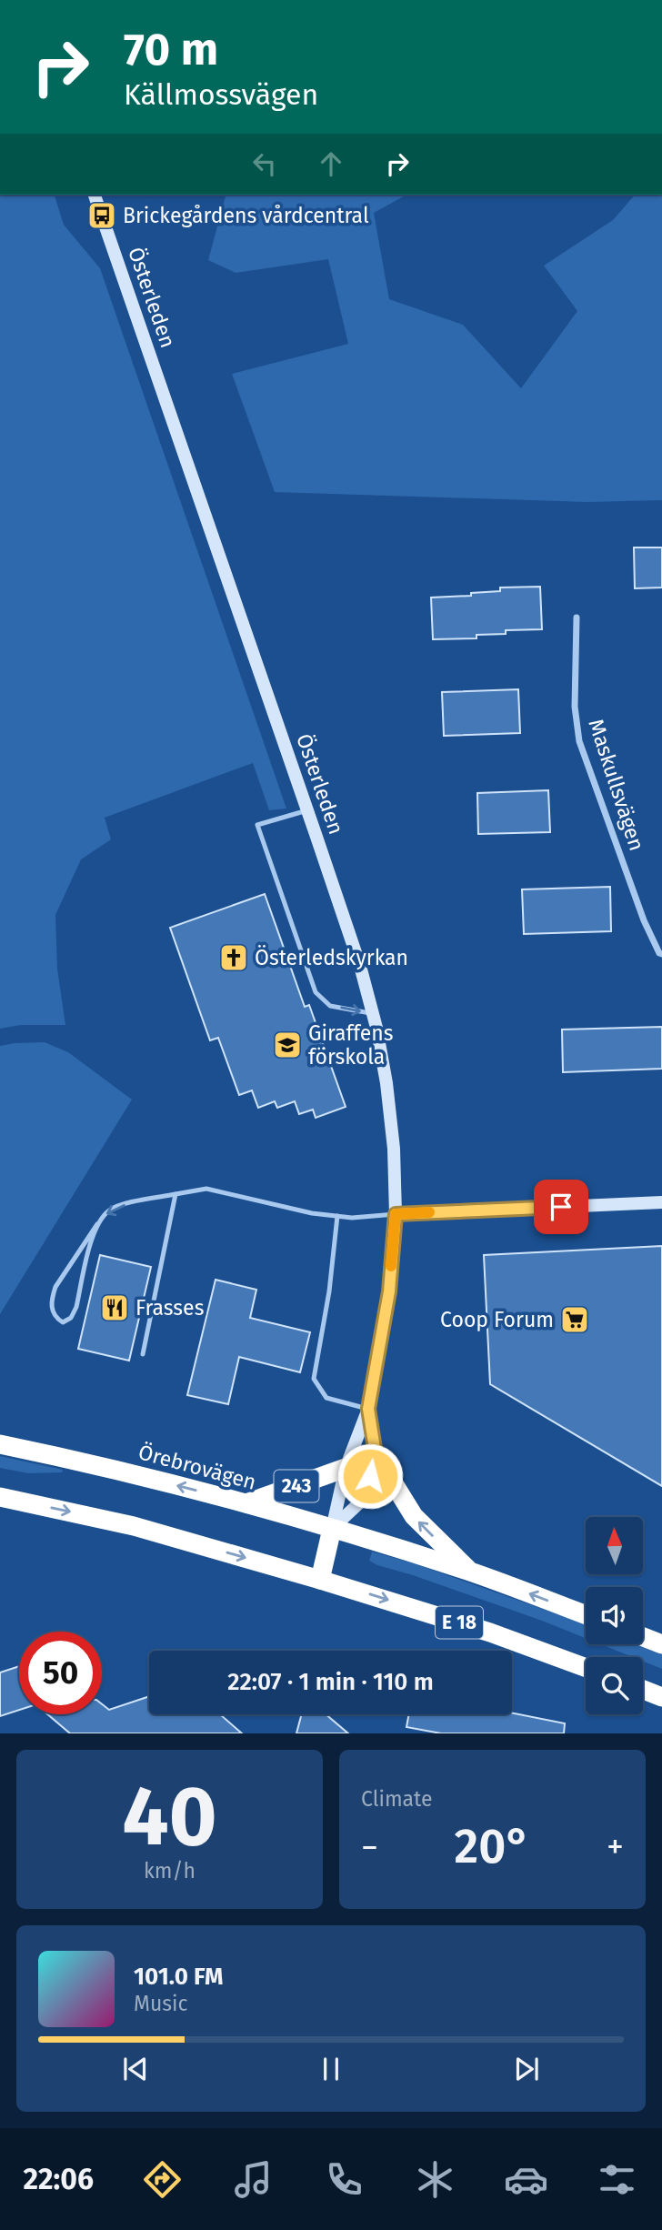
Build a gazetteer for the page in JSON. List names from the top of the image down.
{
  "streets": {
    "highway": ["Örebrovägen", "243", "E 18"],
    "main road": ["Österleden"],
    "street": ["Maskullsvägen"]
  },
  "crossings": [
    ["Österleden", "Örebrovägen"],
    ["Österleden", "243"],
    ["Örebrovägen", "243"],
    ["243", "E 18"]
  ],
  "places": {
    "bus stop": ["Brickegårdens vårdcentral"],
    "church": ["Österledskyrkan"],
    "school or university": ["Giraffens förskola"],
    "restaurant": ["Frasses"],
    "supermarket": ["Coop Forum"]
  },
  "north": "top",
  "page": {
    "turn": ["70 m", "Källmossvägen"],
    "limit": "50",
    "trip": "22:07 · 1 min · 110 m",
    "tile": [
      ["40", "km/h"],
      "Climate"
    ],
    "heat": ["−", "20°", "+"],
    "song": ["101.0 FM", "Music"],
    "tabs": "22:06"
  }
}
